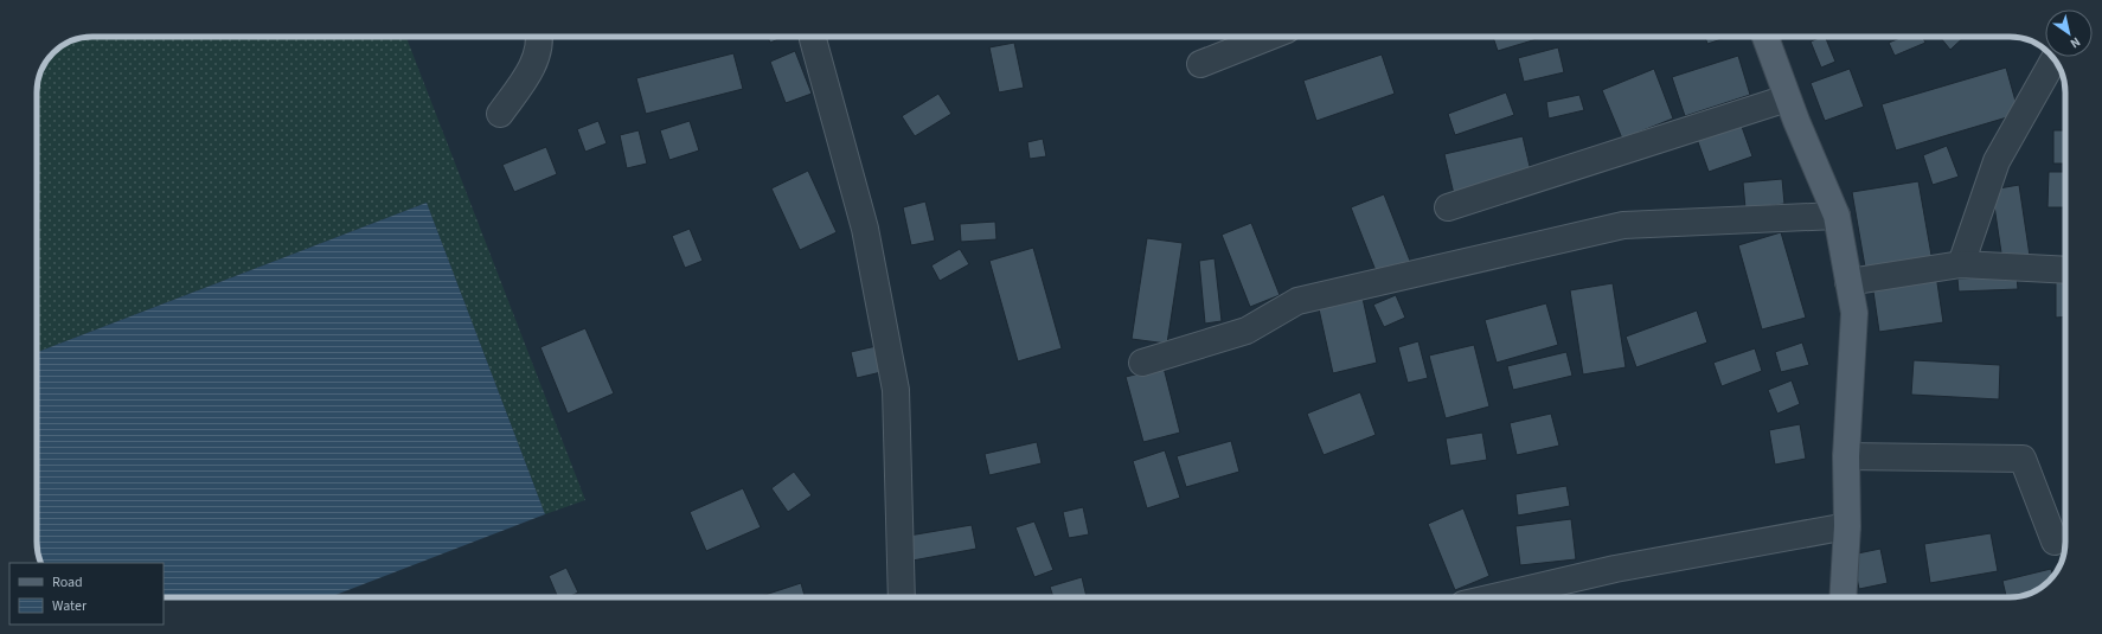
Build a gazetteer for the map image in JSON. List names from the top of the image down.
{
  "legend": ["Road", "Water"],
  "north": "bottom right"
}
